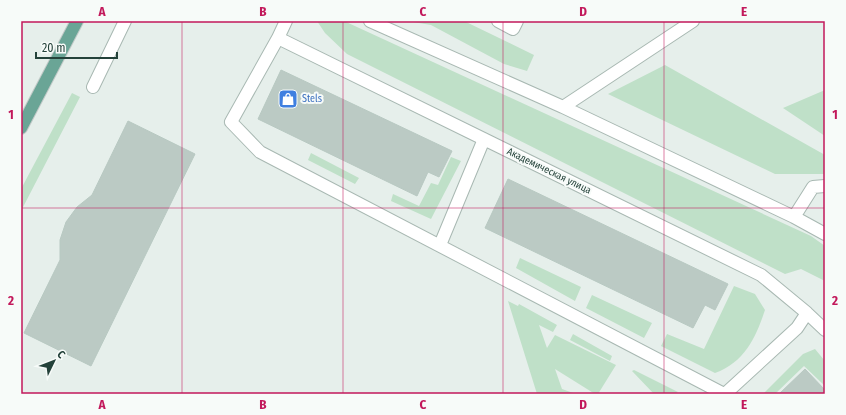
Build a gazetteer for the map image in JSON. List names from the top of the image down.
{
  "streets": {
    "street": ["Академическая улица"]
  },
  "places": {
    "shop": ["Stels"]
  },
  "scale_bar": "20 m",
  "north": "top right",
  "grid": {
    "columns": [
      "A",
      "B",
      "C",
      "D",
      "E"
    ],
    "rows": ["1", "2"]
  }
}
